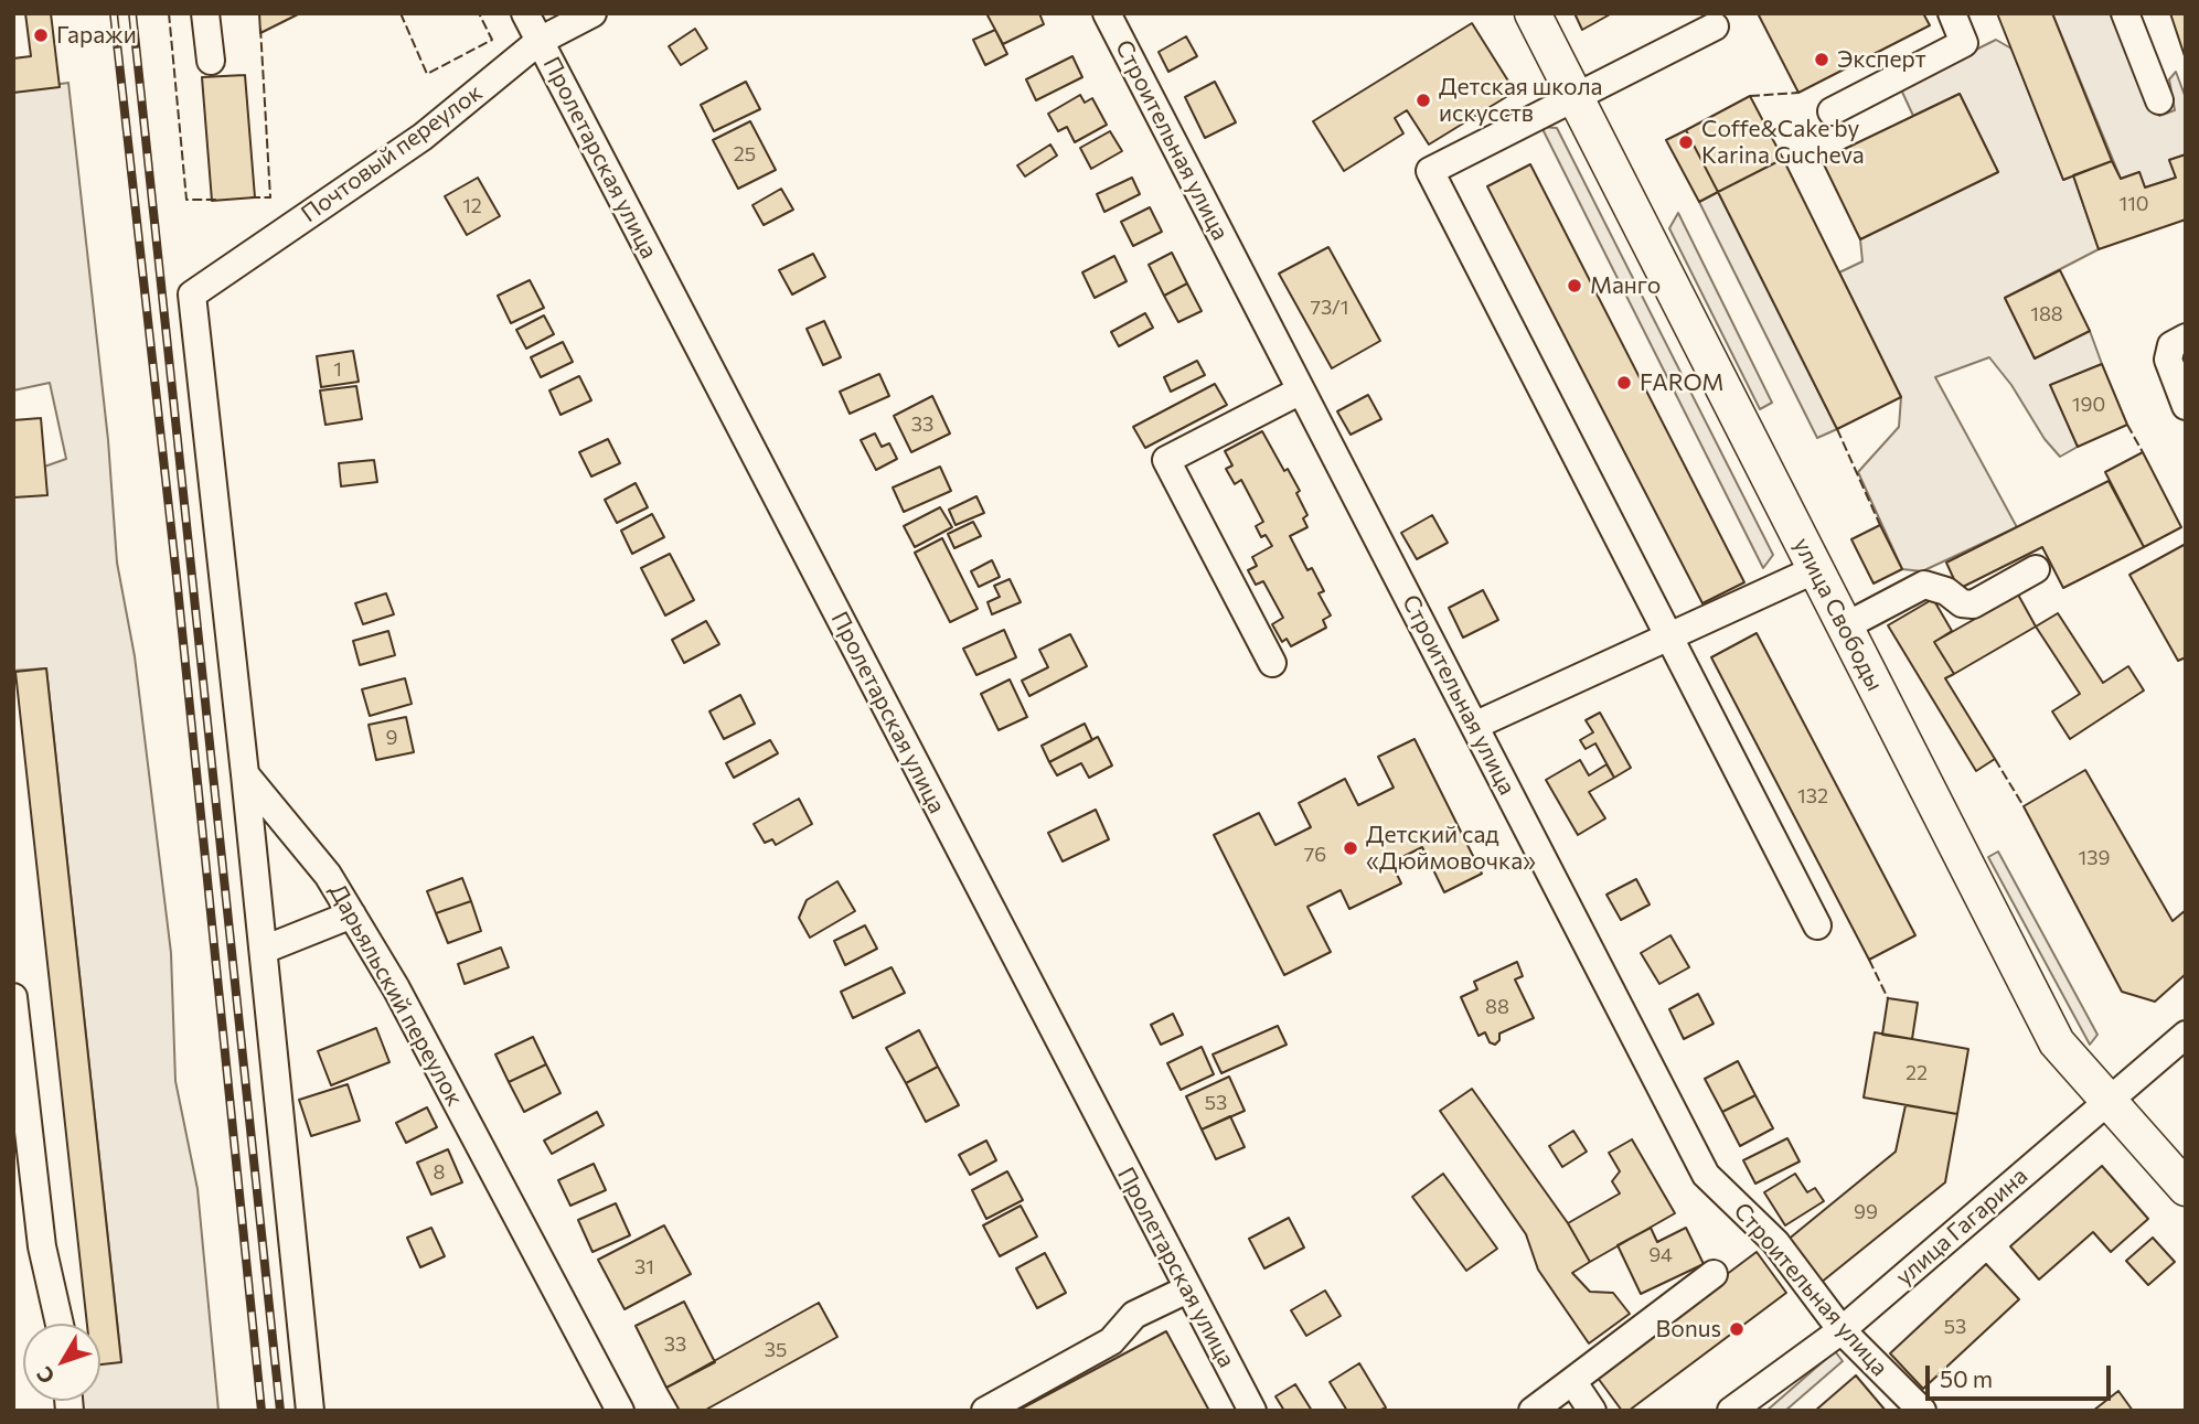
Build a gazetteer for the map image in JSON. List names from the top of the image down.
{
  "streets": {
    "main road": ["улица Свободы"],
    "street": [
      "Строительная улица",
      "Почтовый переулок",
      "Пролетарская улица",
      "Дарьяльский переулок",
      "улица Гагарина"
    ]
  },
  "crossings": [
    ["Строительная улица", "улица Гагарина"],
    ["Почтовый переулок", "Пролетарская улица"],
    ["Почтовый переулок", "Дарьяльский переулок"],
    ["улица Свободы", "улица Гагарина"]
  ],
  "places": [
    "Гаражи",
    "Эксперт",
    "Детская школа искусств",
    "Coffe&Cake by Karina Gucheva",
    "Манго",
    "FAROM",
    "Детский сад «Дюймовочка»",
    "Bonus"
  ],
  "house_numbers": [
    "25",
    "110",
    "12",
    "73/1",
    "188",
    "1",
    "190",
    "33",
    "9",
    "132",
    "76",
    "139",
    "88",
    "22",
    "53",
    "8",
    "99",
    "94",
    "31",
    "53",
    "33",
    "35"
  ],
  "scale_bar": "50 m",
  "north": "bottom left"
}
